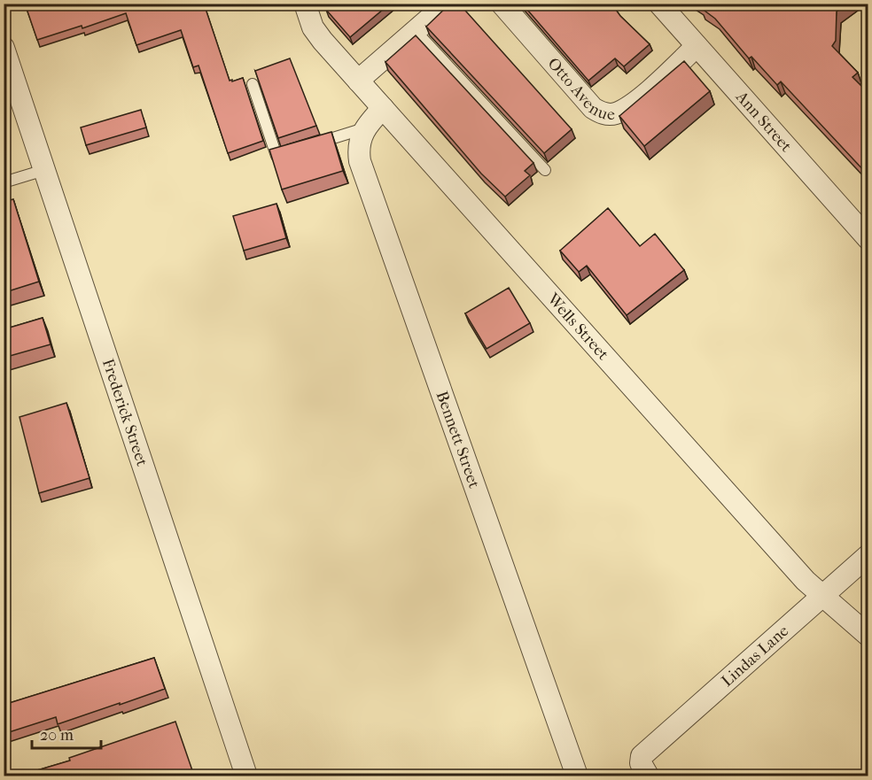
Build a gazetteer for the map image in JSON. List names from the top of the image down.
{
  "streets": {
    "street": [
      "Otto Avenue",
      "Ann Street",
      "Wells Street",
      "Frederick Street",
      "Bennett Street",
      "Lindas Lane"
    ]
  },
  "crossings": [
    ["Otto Avenue", "Ann Street"],
    ["Wells Street", "Lindas Lane"]
  ],
  "scale_bar": "20 m"
}
